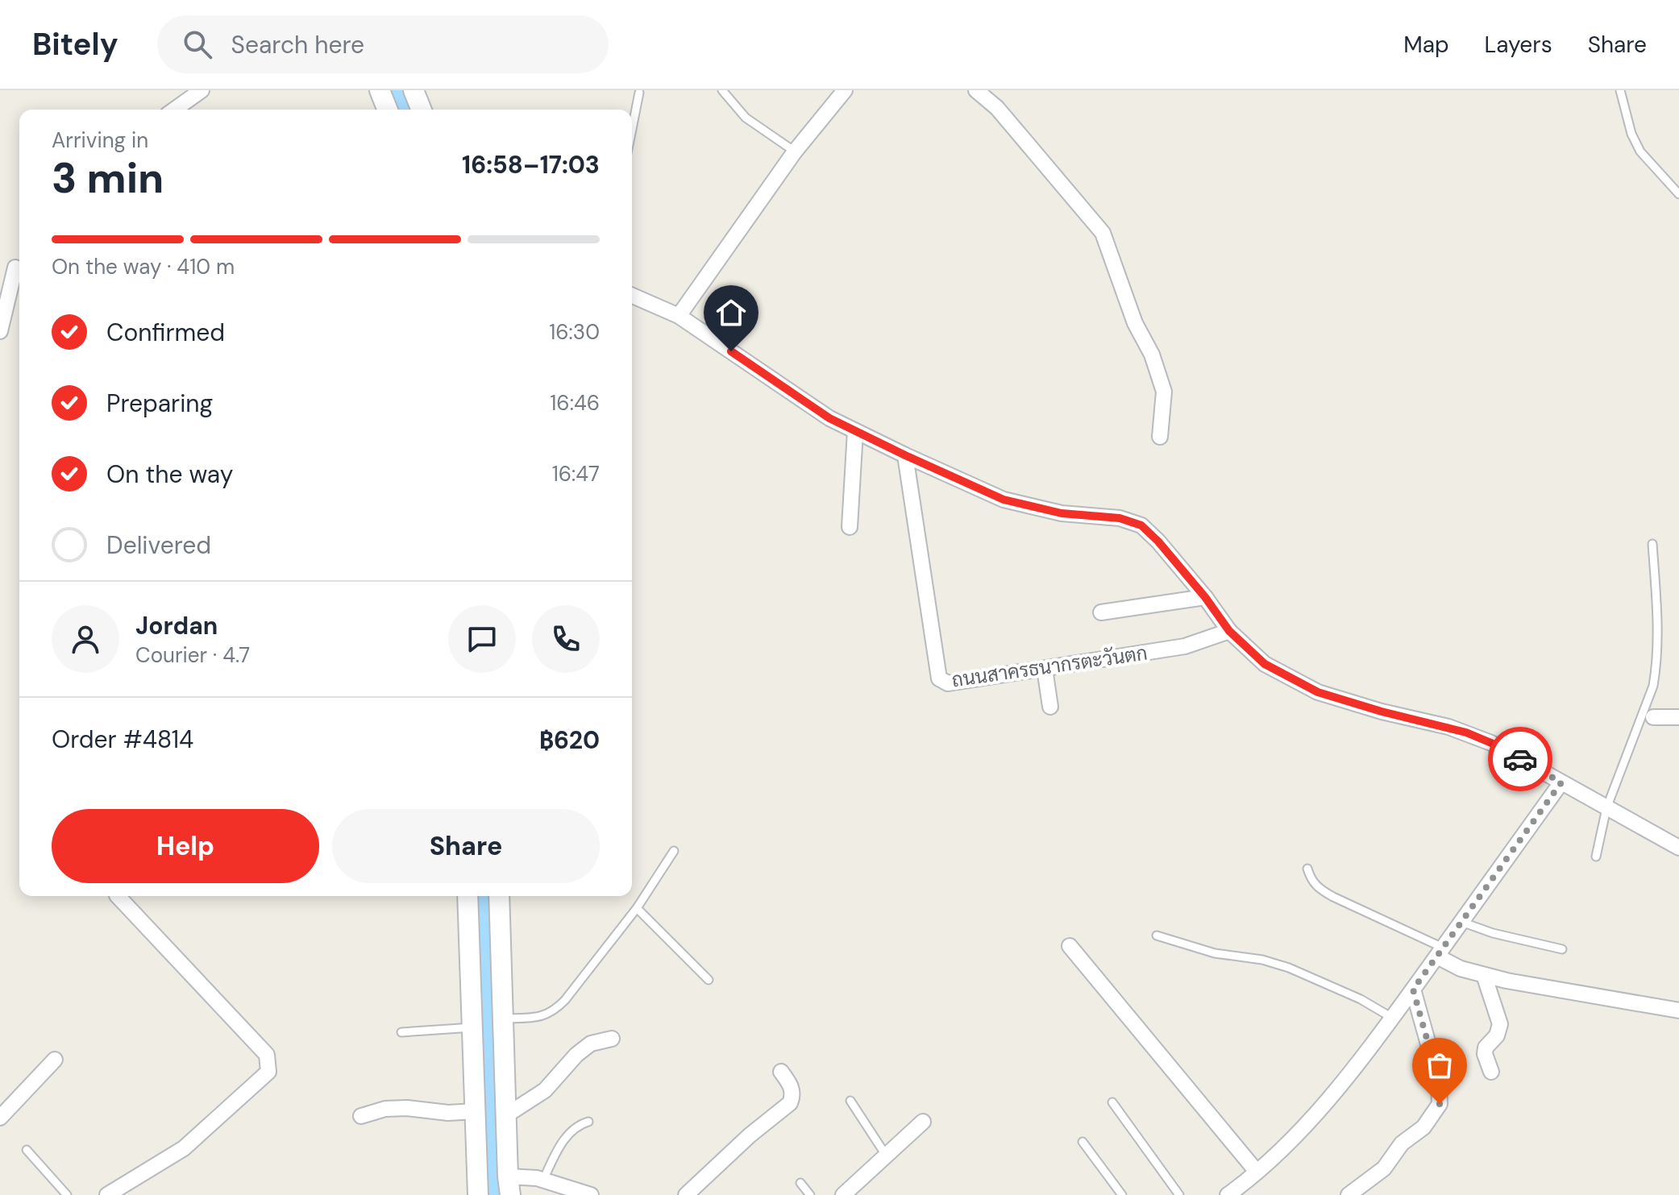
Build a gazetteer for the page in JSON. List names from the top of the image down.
{
  "streets": {
    "street": ["ถนนสาครธนากรตะวันตก"]
  },
  "page": {
    "header": "Bitely",
    "search": "Search here",
    "nav": ["Map", "Layers", "Share"],
    "heading": ["3 min", "Arriving in", "16:58–17:03"],
    "panel": [
      "Jordan",
      "Courier · 4.7",
      "Order #4814",
      "฿620"
    ],
    "bar": "On the way · 410 m",
    "list": [
      ["Confirmed", "16:30"],
      ["Preparing", "16:46"],
      ["On the way", "16:47"],
      "Delivered"
    ],
    "buttons": ["Help", "Share"]
  }
}
